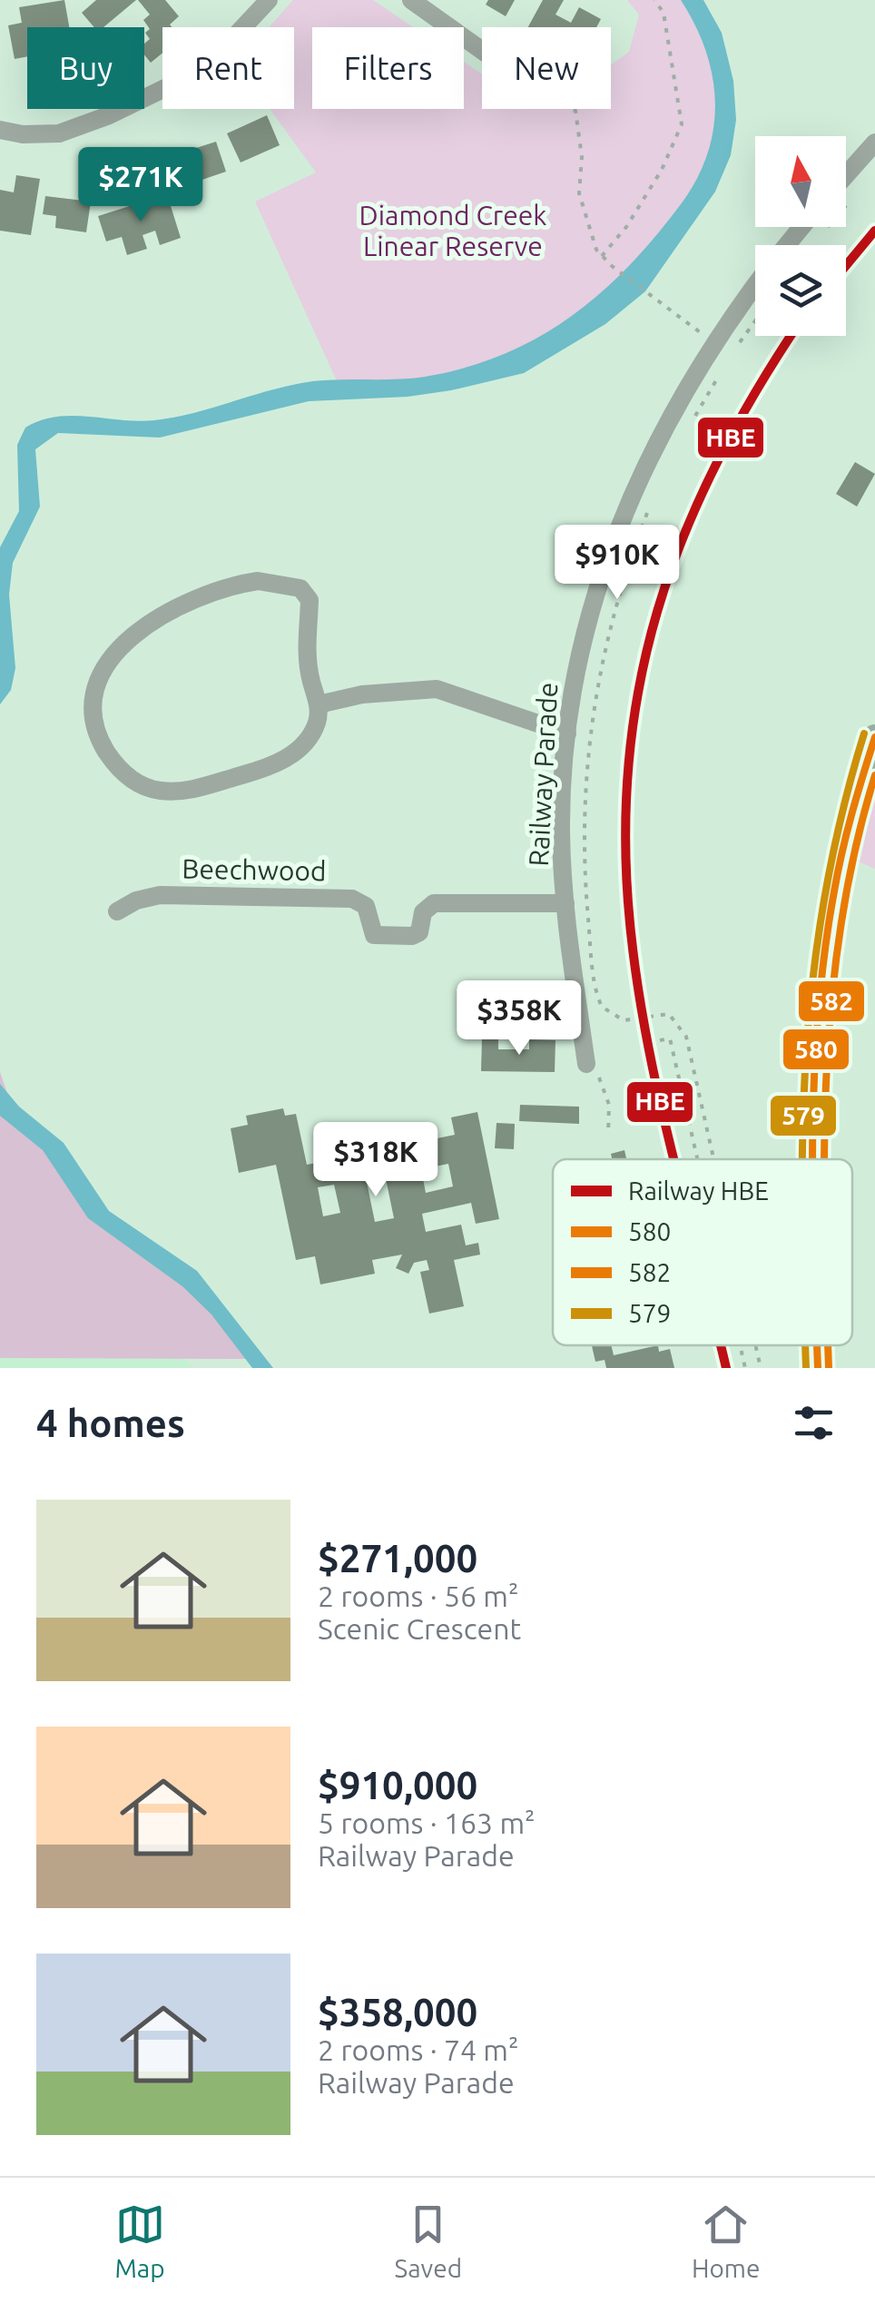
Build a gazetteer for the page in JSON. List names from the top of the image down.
{
  "streets": {
    "street": ["Railway Parade", "Beechwood"]
  },
  "crossings": [
    ["Railway Parade", "Beechwood"]
  ],
  "parks": ["Diamond Creek Linear Reserve"],
  "lines": [
    "rail line HBE",
    "transit line 579",
    "transit line 580",
    "transit line 582"
  ],
  "legend": [
    "Railway HBE",
    "580",
    "582",
    "579"
  ],
  "north": "top",
  "page": {
    "chip": [
      "Buy",
      "Rent",
      "Filters",
      "New"
    ],
    "price": [
      "$271K",
      "$910K",
      "$358K",
      "$318K"
    ],
    "heading": "4 homes",
    "list": [
      {
        "name": "$271,000",
        "note": "2 rooms · 56 m² · Scenic Crescent"
      },
      {
        "name": "$910,000",
        "note": "5 rooms · 163 m² · Railway Parade"
      },
      {
        "name": "$358,000",
        "note": "2 rooms · 74 m² · Railway Parade"
      }
    ],
    "tabs": ["Map", "Saved", "Home"]
  }
}
